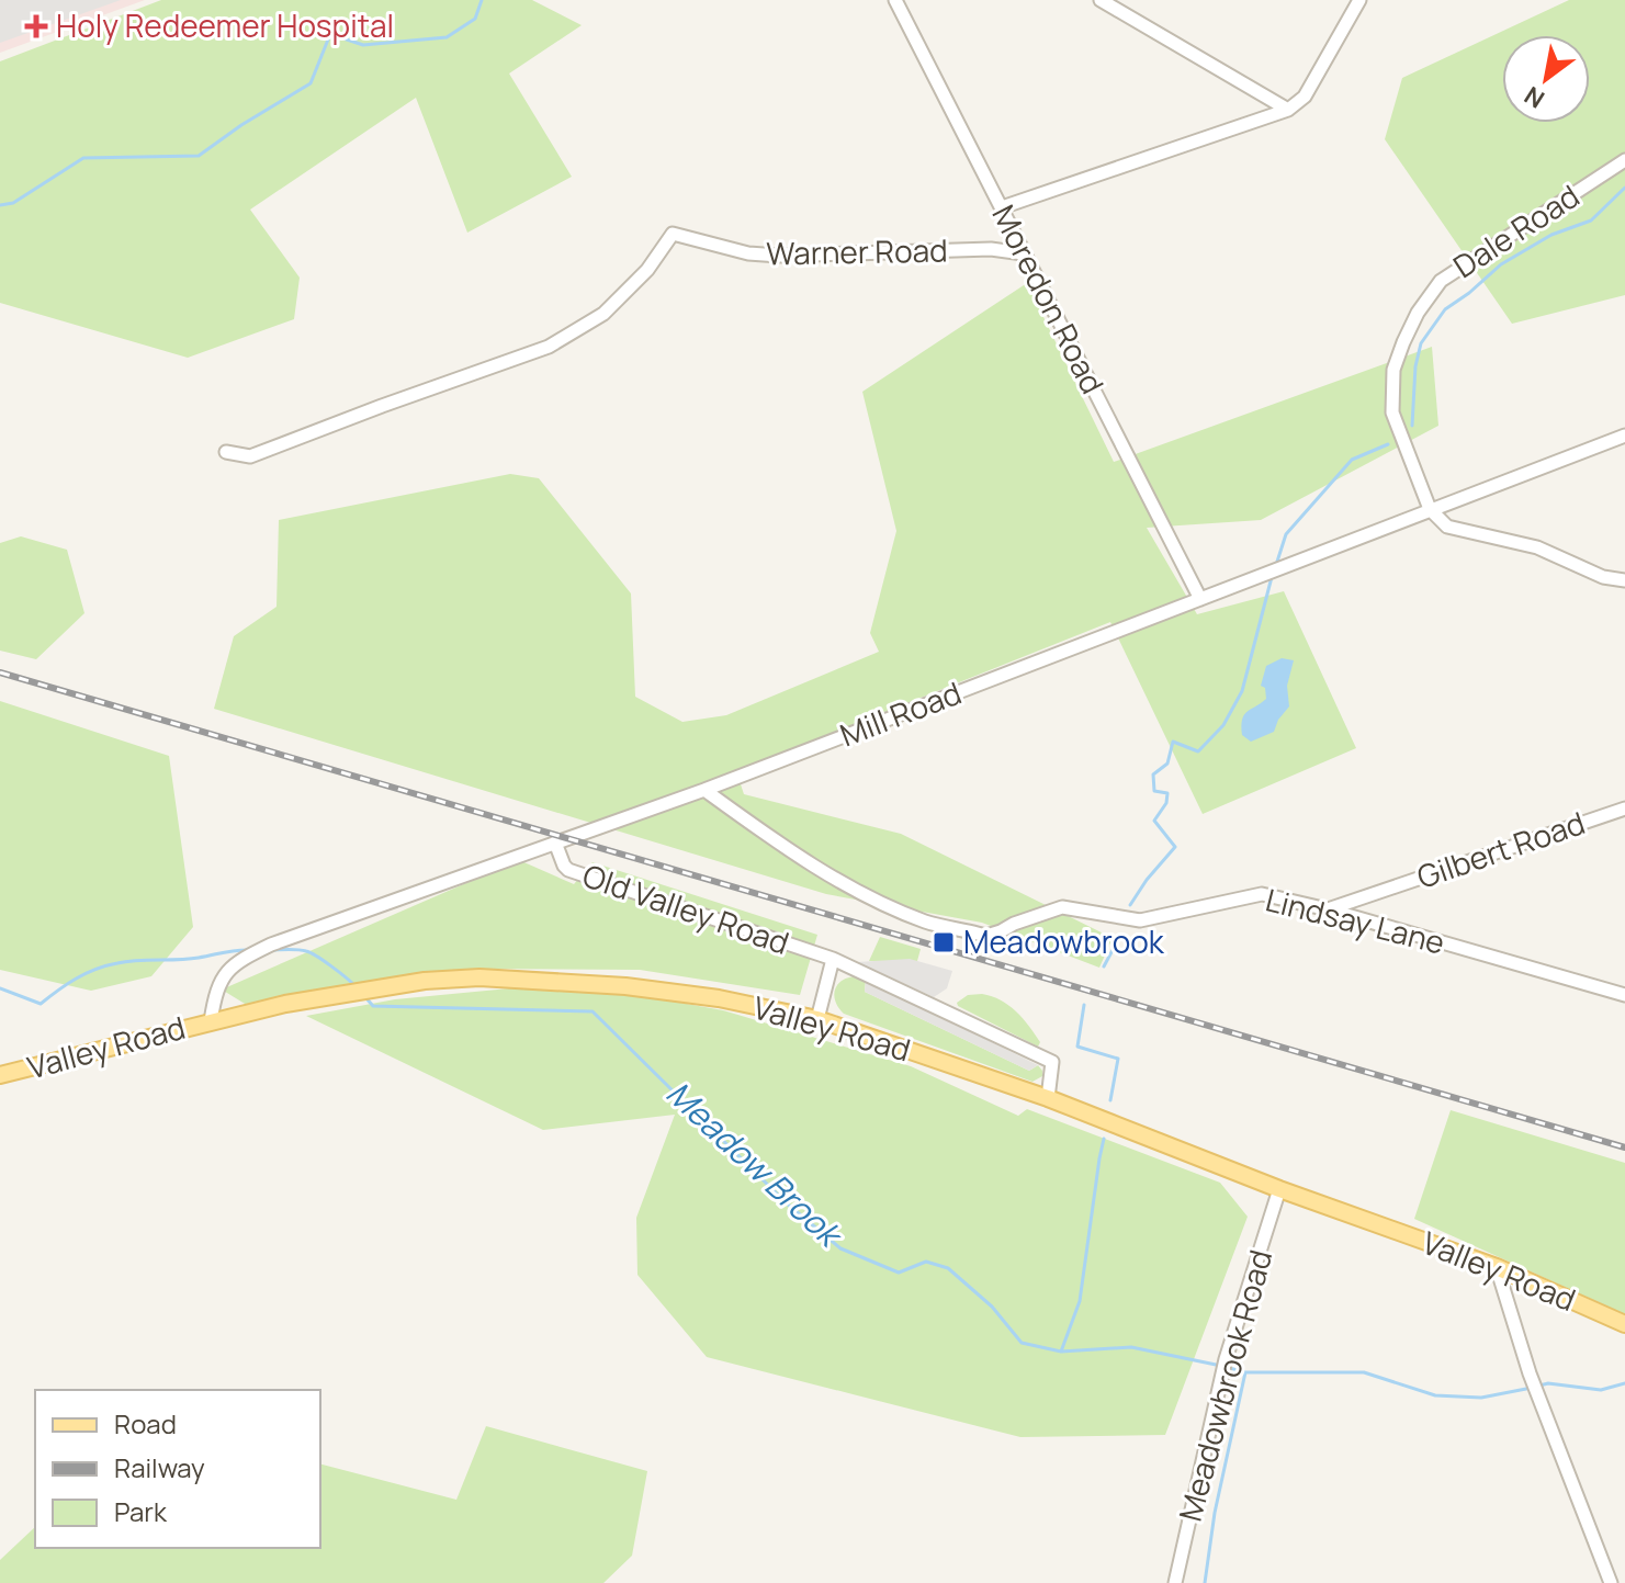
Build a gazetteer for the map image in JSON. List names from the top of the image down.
{
  "streets": {
    "main road": ["Valley Road"],
    "street": [
      "Dale Road",
      "Warner Road",
      "Moredon Road",
      "Mill Road",
      "Gilbert Road",
      "Old Valley Road",
      "Lindsay Lane",
      "Meadowbrook Road"
    ]
  },
  "crossings": [
    ["Dale Road", "Mill Road"],
    ["Warner Road", "Moredon Road"],
    ["Moredon Road", "Mill Road"],
    ["Mill Road", "Old Valley Road"],
    ["Mill Road", "Lindsay Lane"],
    ["Mill Road", "Valley Road"],
    ["Gilbert Road", "Lindsay Lane"],
    ["Old Valley Road", "Valley Road"],
    ["Valley Road", "Meadowbrook Road"]
  ],
  "water": ["Meadow Brook"],
  "places": {
    "health": ["Holy Redeemer Hospital"],
    "transit": ["Meadowbrook"]
  },
  "legend": ["Road", "Railway", "Park"],
  "north": "bottom left"
}
